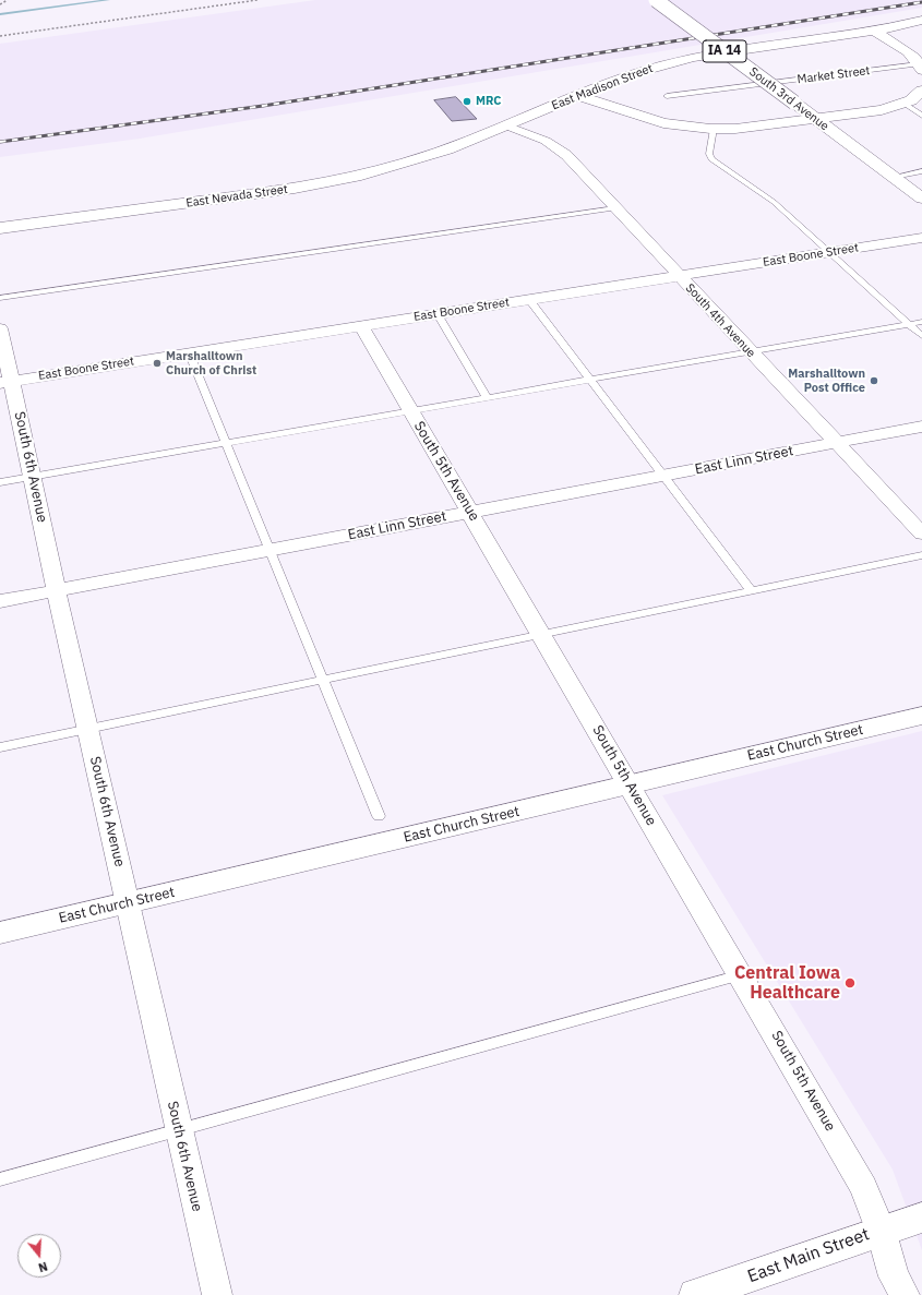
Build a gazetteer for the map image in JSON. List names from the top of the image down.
{
  "streets": {
    "main road": [
      "IA 14",
      "East Madison Street",
      "South 3rd Avenue",
      "East Nevada Street",
      "East Church Street",
      "East Main Street"
    ],
    "street": [
      "East Boone Street",
      "South 4th Avenue",
      "East Linn Street",
      "South 6th Avenue",
      "South 5th Avenue"
    ],
    "lane": ["Market Street"]
  },
  "crossings": [
    ["East Madison Street", "East Nevada Street"],
    ["East Madison Street", "South 4th Avenue"],
    ["East Boone Street", "South 4th Avenue"],
    ["East Boone Street", "South 6th Avenue"],
    ["East Boone Street", "South 5th Avenue"],
    ["South 4th Avenue", "East Linn Street"],
    ["East Linn Street", "South 6th Avenue"],
    ["East Linn Street", "South 5th Avenue"],
    ["South 6th Avenue", "East Church Street"],
    ["South 5th Avenue", "East Church Street"],
    ["South 5th Avenue", "East Main Street"]
  ],
  "places": [
    "MRC",
    "Marshalltown Church of Christ",
    "Marshalltown Post Office",
    "Central Iowa Healthcare"
  ],
  "north": "bottom"
}
